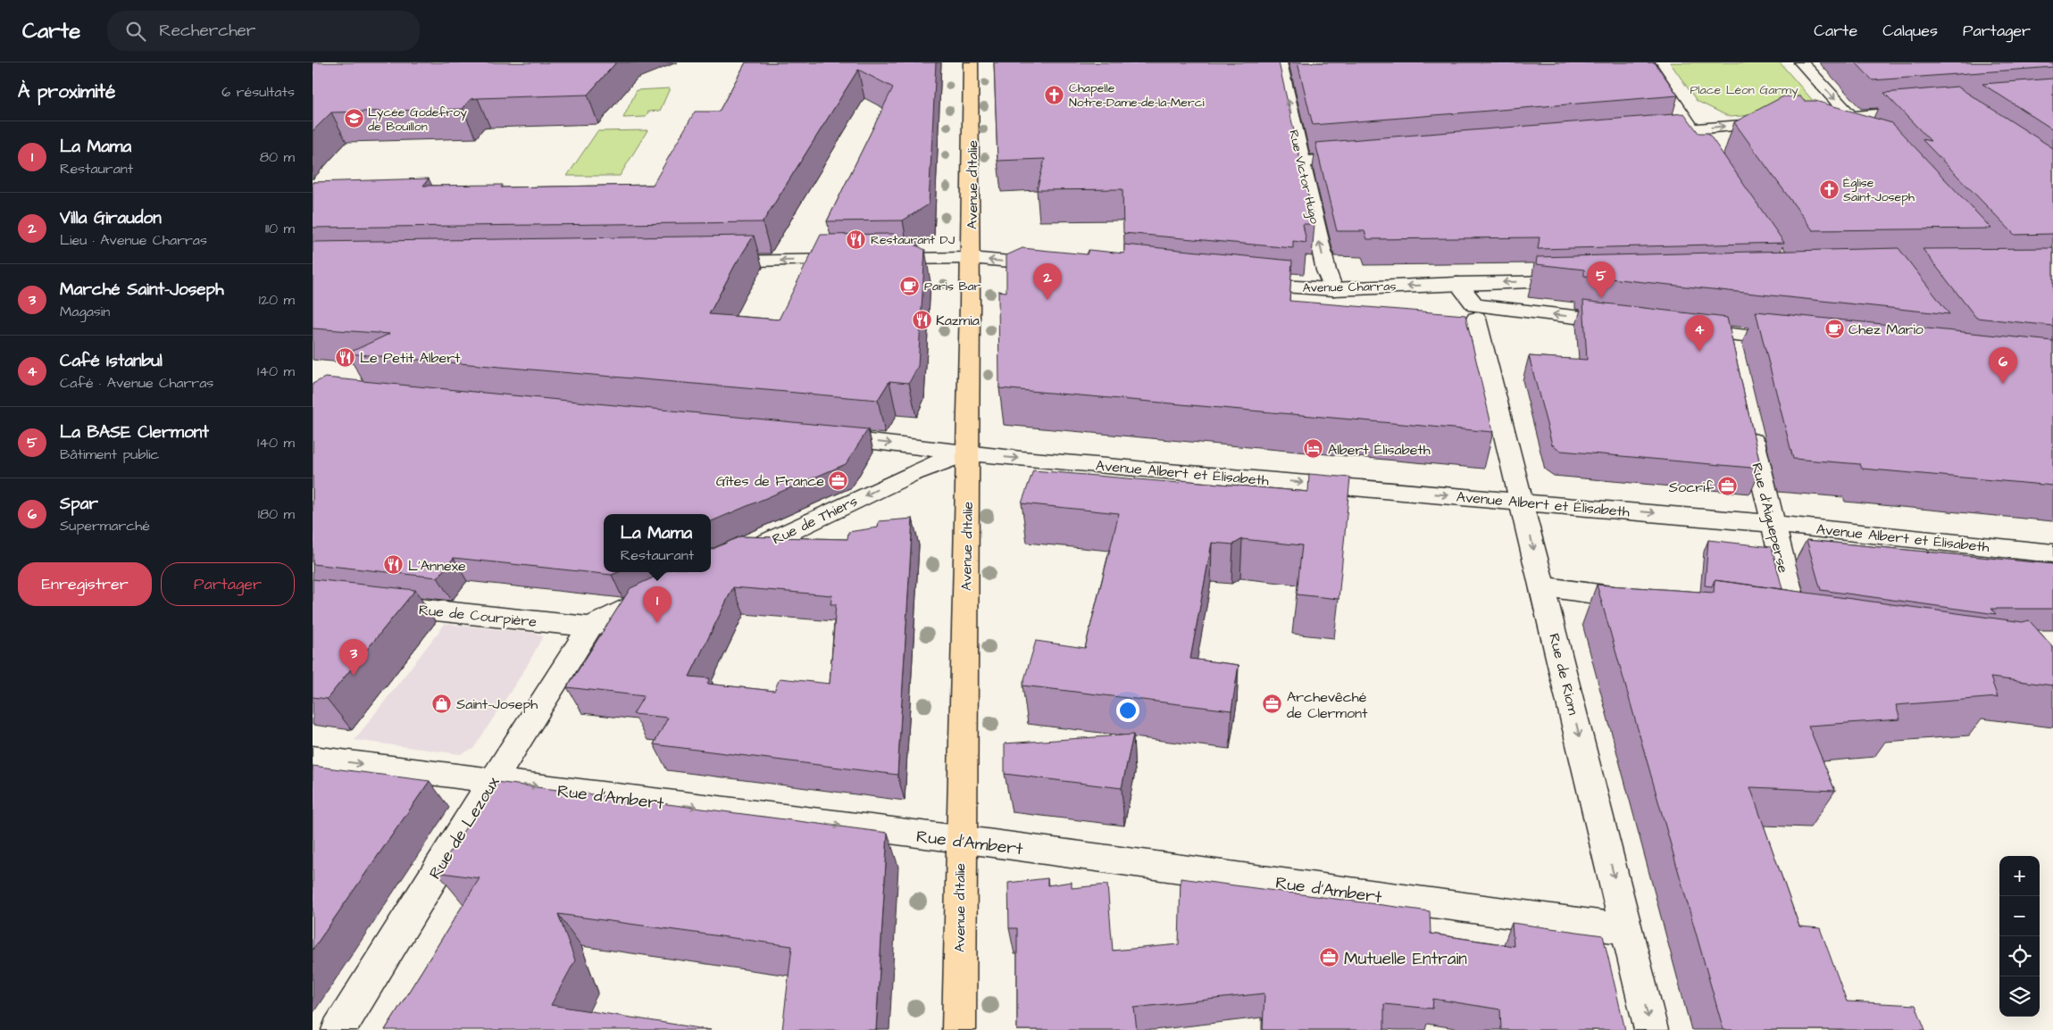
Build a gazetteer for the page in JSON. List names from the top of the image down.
{
  "streets": {
    "main road": ["Avenue d'Italie"],
    "street": [
      "Rue Victor Hugo",
      "Avenue Charras",
      "Avenue Albert et Élisabeth",
      "Rue d'Aigueperse",
      "Rue de Thiers",
      "Rue de Courpière",
      "Rue de Riom",
      "Rue d'Ambert",
      "Rue de Lezoux"
    ]
  },
  "crossings": [
    ["Rue Victor Hugo", "Avenue Charras"],
    ["Avenue d'Italie", "Avenue Albert et Élisabeth"],
    ["Avenue d'Italie", "Rue de Thiers"],
    ["Avenue d'Italie", "Rue d'Ambert"],
    ["Avenue Albert et Élisabeth", "Rue d'Aigueperse"],
    ["Avenue Albert et Élisabeth", "Rue de Thiers"],
    ["Avenue Albert et Élisabeth", "Rue de Riom"],
    ["Rue de Courpière", "Rue de Lezoux"],
    ["Rue de Riom", "Rue d'Ambert"],
    ["Rue d'Ambert", "Rue de Lezoux"]
  ],
  "one_way": [
    "Rue Victor Hugo",
    "Rue de Thiers",
    "Rue de Riom",
    "Rue d'Ambert"
  ],
  "parks": ["Place Léon Garmy"],
  "places": {
    "church": ["Chapelle Notre-Dame-de-la-Merci", "Église Saint-Joseph"],
    "school or university": ["Lycée Godefroy de Bouillon"],
    "restaurant": [
      "Restaurant DJ",
      "Kazmia",
      "Le Petit Albert",
      "L'Annexe"
    ],
    "cafe": ["Paris Bar", "Chez Mario"],
    "hotel": ["Albert Élisabeth"],
    "office": [
      "Gîtes de France",
      "Socrif",
      "Archevêché de Clermont",
      "Mutuelle Entrain"
    ],
    "shop": ["Saint-Joseph"]
  },
  "page": {
    "header": "Carte",
    "search": "Rechercher",
    "nav": ["Carte", "Calques", "Partager"],
    "heading": ["À proximité", "6 résultats"],
    "list": [
      {
        "mark": "1",
        "name": "La Mama",
        "note": "Restaurant",
        "value": "80 m"
      },
      {
        "mark": "2",
        "name": "Villa Giraudon",
        "note": "Lieu · Avenue Charras",
        "value": "110 m"
      },
      {
        "mark": "3",
        "name": "Marché Saint-Joseph",
        "note": "Magasin",
        "value": "120 m"
      },
      {
        "mark": "4",
        "name": "Café Istanbul",
        "note": "Café · Avenue Charras",
        "value": "140 m"
      },
      {
        "mark": "5",
        "name": "La BASE Clermont",
        "note": "Bâtiment public",
        "value": "140 m"
      },
      {
        "mark": "6",
        "name": "Spar",
        "note": "Supermarché",
        "value": "180 m"
      }
    ],
    "pins": [
      "5",
      "2",
      "4",
      "6",
      "1",
      "3"
    ],
    "popup": ["La Mama", "Restaurant"],
    "buttons": ["Enregistrer", "Partager"],
    "map_buttons": ["+", "−"]
  }
}
